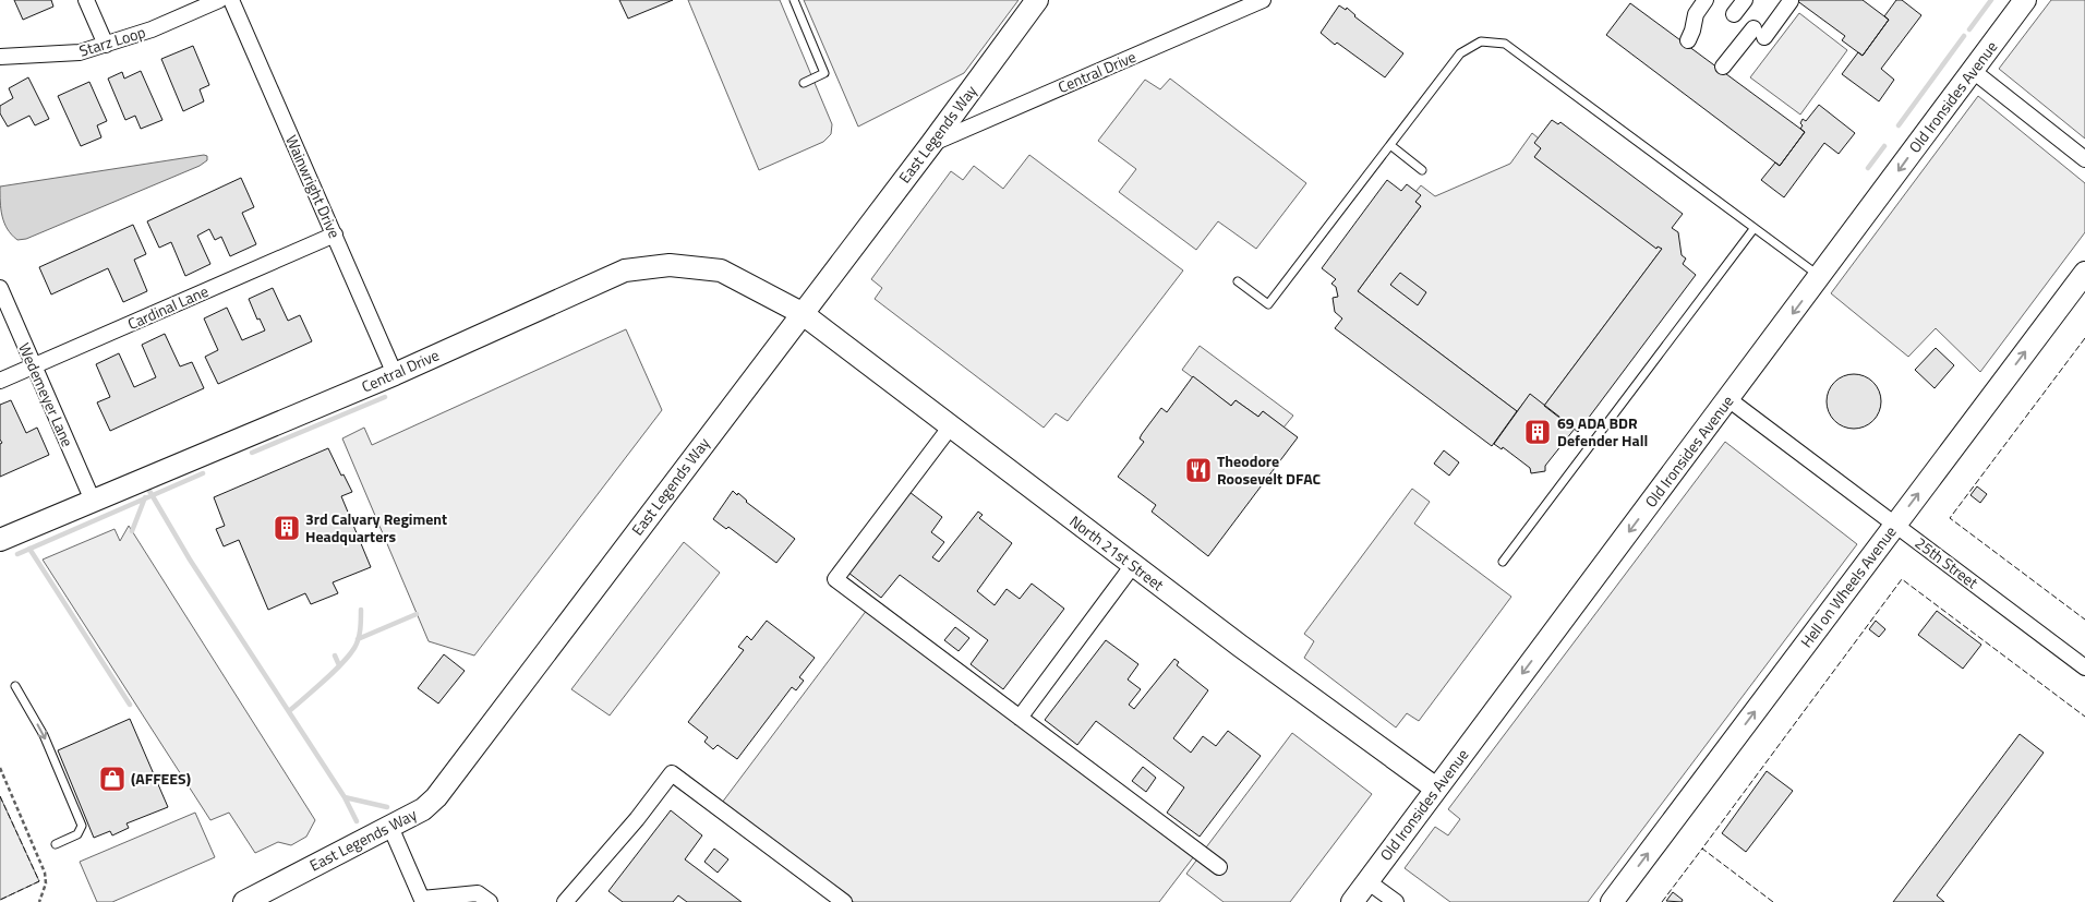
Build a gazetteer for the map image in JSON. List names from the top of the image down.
{
  "streets": {
    "street": [
      "Starz Loop",
      "Central Drive",
      "Old Ironsides Avenue",
      "East Legends Way",
      "Wainwright Drive",
      "Cardinal Lane",
      "Wedemeyer Lane",
      "North 21st Street",
      "25th Street",
      "Hell on Wheels Avenue"
    ]
  },
  "crossings": [
    ["Central Drive", "East Legends Way"],
    ["Central Drive", "Wainwright Drive"],
    ["Central Drive", "Wedemeyer Lane"],
    ["Central Drive", "North 21st Street"],
    ["Old Ironsides Avenue", "North 21st Street"],
    ["Old Ironsides Avenue", "25th Street"],
    ["East Legends Way", "North 21st Street"],
    ["Wainwright Drive", "Cardinal Lane"],
    ["Cardinal Lane", "Wedemeyer Lane"],
    ["25th Street", "Hell on Wheels Avenue"]
  ],
  "one_way": ["Old Ironsides Avenue", "Hell on Wheels Avenue"],
  "places": {
    "building": ["69 ADA BDR Defender Hall", "3rd Calvary Regiment Headquarters"],
    "restaurant": ["Theodore Roosevelt DFAC"],
    "shop": ["(AFFEES)"]
  }
}
